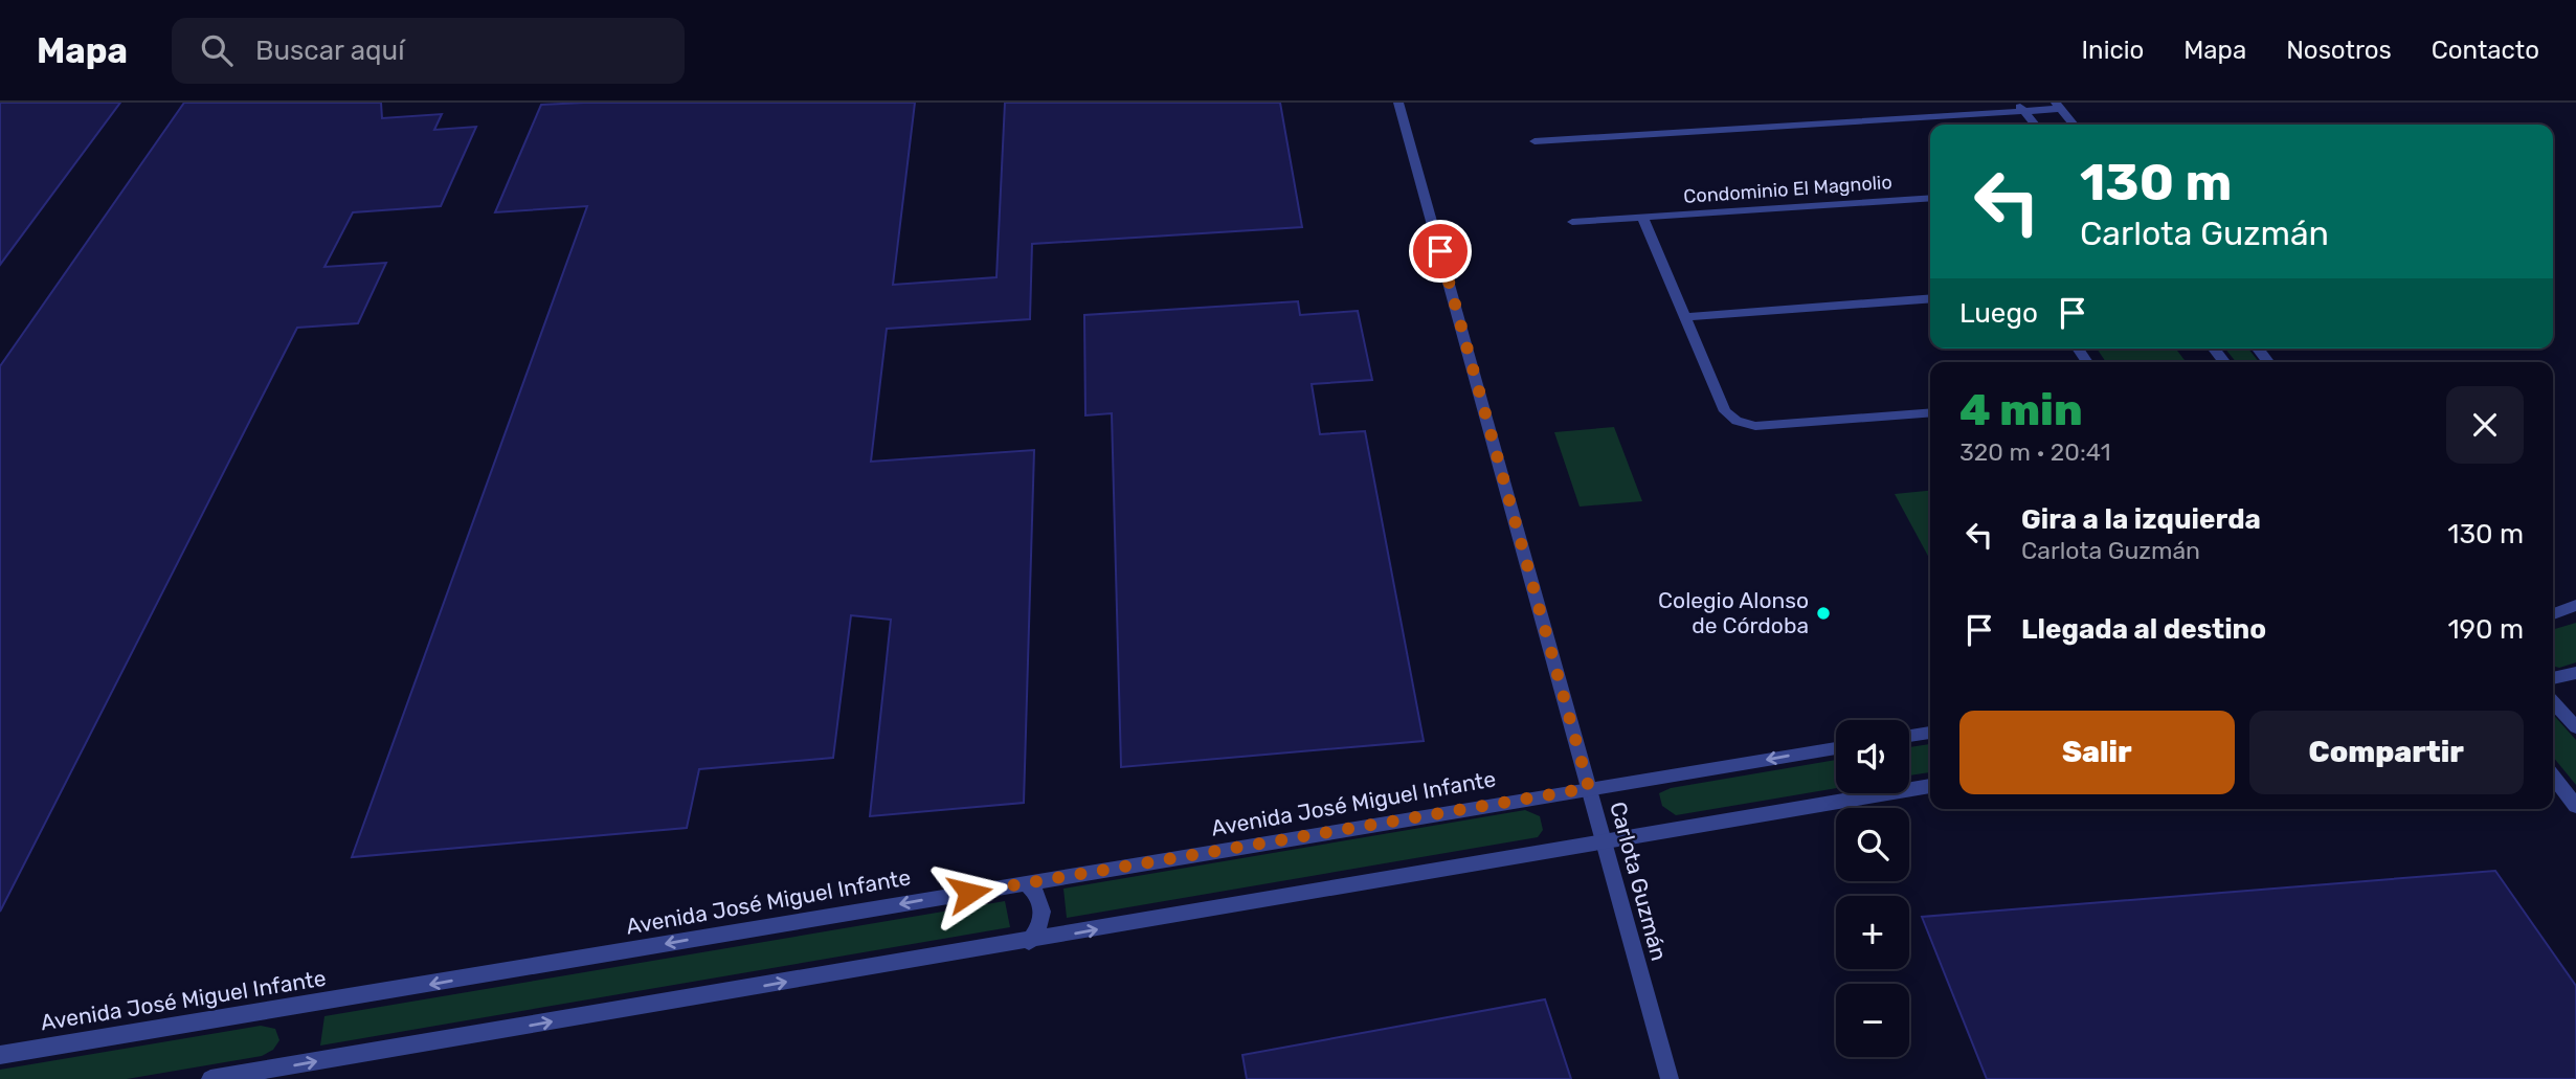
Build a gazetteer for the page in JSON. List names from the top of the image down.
{
  "streets": {
    "street": ["Condominio El Magnolio", "Avenida José Miguel Infante", "Carlota Guzmán"]
  },
  "crossings": [
    ["Avenida José Miguel Infante", "Carlota Guzmán"]
  ],
  "places": ["Colegio Alonso de Córdoba"],
  "page": {
    "header": "Mapa",
    "search": "Buscar aquí",
    "nav": [
      "Inicio",
      "Mapa",
      "Nosotros",
      "Contacto"
    ],
    "turn": ["130 m", "Carlota Guzmán"],
    "then": "Luego",
    "heading": ["4 min", "320 m · 20:41"],
    "list": [
      {
        "name": "Gira a la izquierda",
        "note": "Carlota Guzmán",
        "value": "130 m"
      },
      {
        "name": "Llegada al destino",
        "value": "190 m"
      }
    ],
    "buttons": ["Salir", "Compartir"],
    "map_buttons": ["+", "−"]
  }
}
